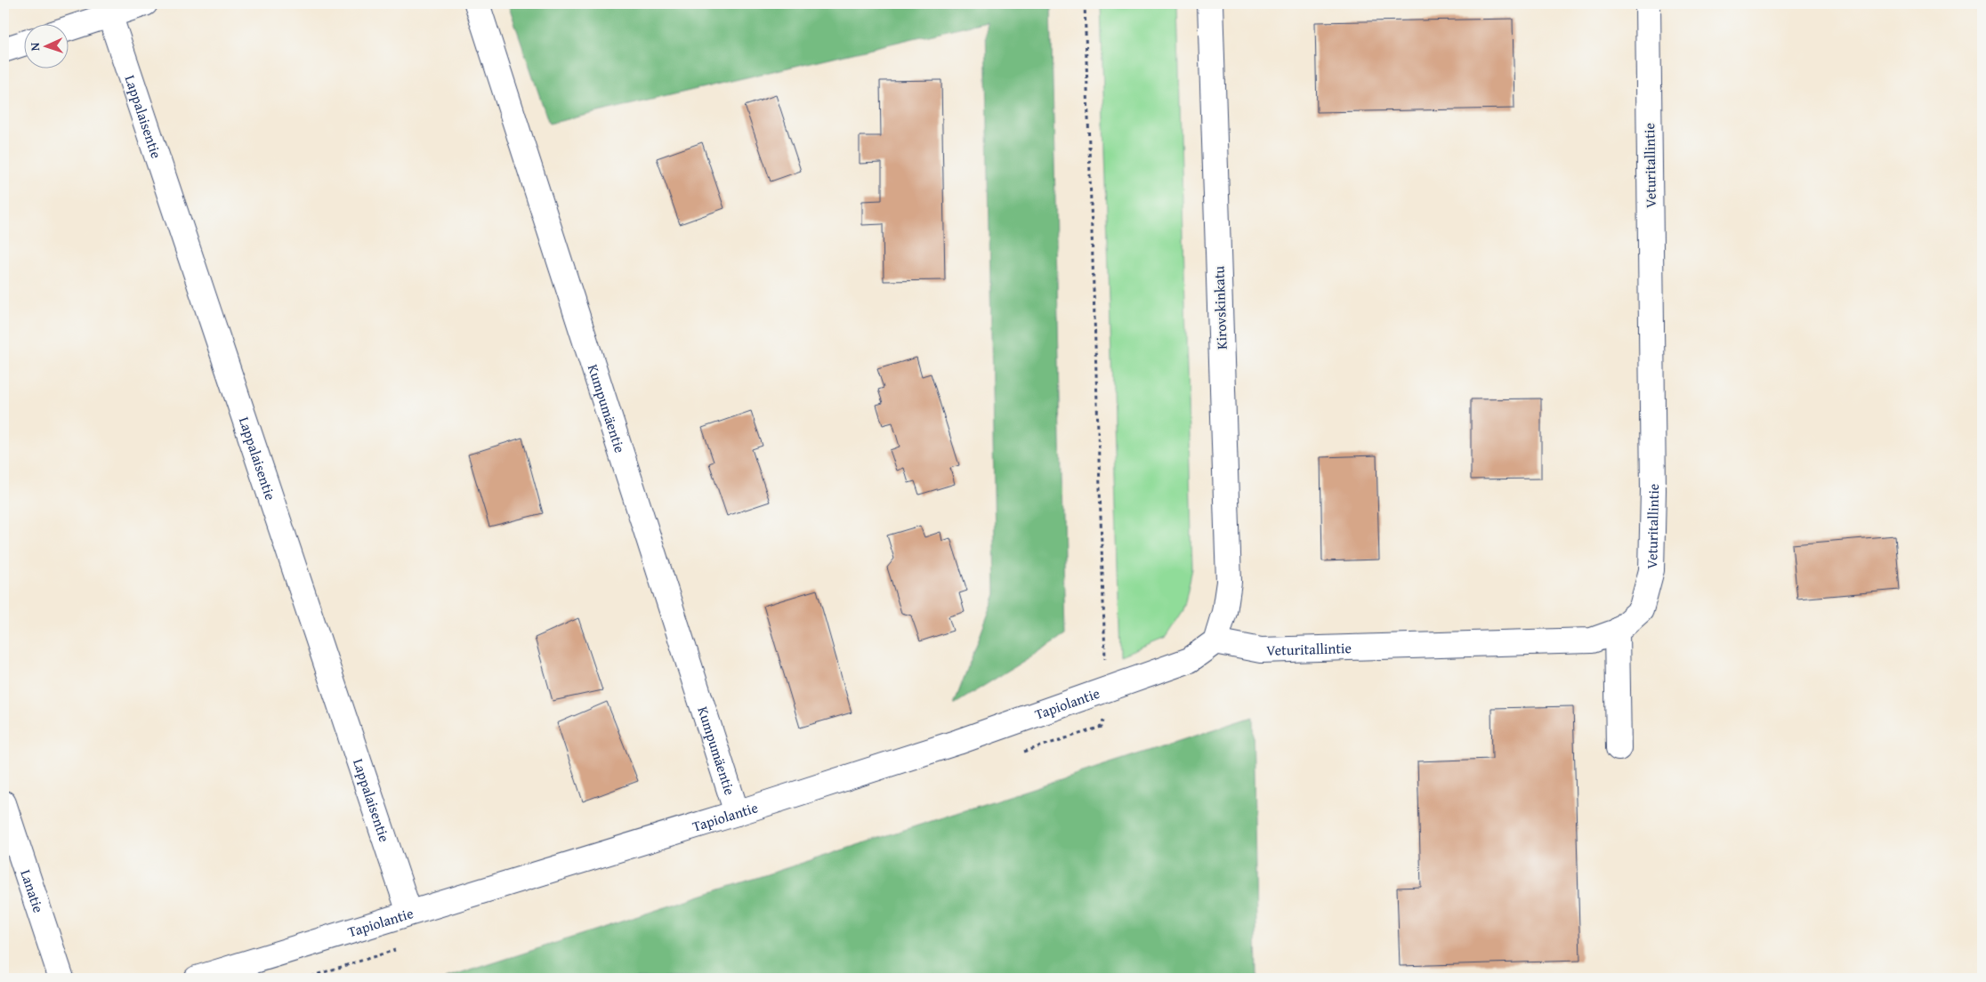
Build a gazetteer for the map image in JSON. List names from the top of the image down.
{
  "streets": {
    "street": [
      "Lappalaisentie",
      "Veturitallintie",
      "Kirovskinkatu",
      "Kumpumäentie",
      "Tapiolantie",
      "Lanatie"
    ]
  },
  "crossings": [
    ["Lappalaisentie", "Tapiolantie"],
    ["Veturitallintie", "Kirovskinkatu"],
    ["Veturitallintie", "Tapiolantie"],
    ["Kirovskinkatu", "Tapiolantie"],
    ["Kumpumäentie", "Tapiolantie"]
  ],
  "north": "left"
}
